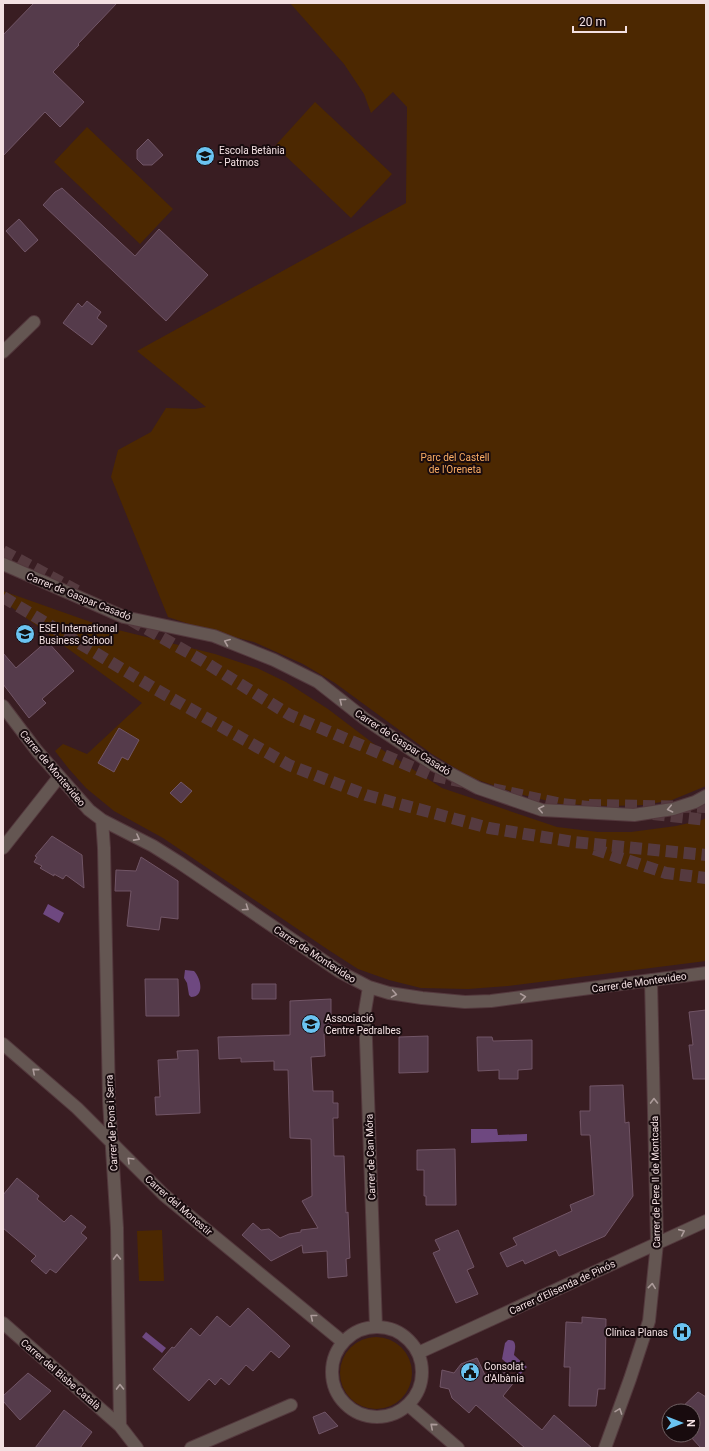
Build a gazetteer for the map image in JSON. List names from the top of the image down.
{
  "streets": {
    "street": [
      "Carrer de Gaspar Casadó",
      "Carrer de Montevideo",
      "Carrer de Pons i Serra",
      "Carrer de Can Móra",
      "Carrer de Pere II de Montcada",
      "Carrer del Monestir",
      "Carrer d'Elisenda de Pinós",
      "Carrer del Bisbe Català"
    ]
  },
  "crossings": [
    ["Carrer de Montevideo", "Carrer de Pons i Serra"],
    ["Carrer de Montevideo", "Carrer de Can Móra"],
    ["Carrer de Montevideo", "Carrer de Pere II de Montcada"],
    ["Carrer de Pons i Serra", "Carrer del Monestir"],
    ["Carrer de Pons i Serra", "Carrer del Bisbe Català"],
    ["Carrer de Can Móra", "Carrer del Monestir"],
    ["Carrer de Can Móra", "Carrer d'Elisenda de Pinós"],
    ["Carrer de Pere II de Montcada", "Carrer d'Elisenda de Pinós"],
    ["Carrer del Monestir", "Carrer d'Elisenda de Pinós"]
  ],
  "one_way": [
    "Carrer de Gaspar Casadó",
    "Carrer de Montevideo",
    "Carrer de Pons i Serra",
    "Carrer de Pere II de Montcada",
    "Carrer del Monestir"
  ],
  "parks": ["Parc del Castell de l'Oreneta"],
  "places": {
    "school or university": ["Escola Betània - Patmos", "ESEI International Business School", "Associació Centre Pedralbes"],
    "hospital": ["Clínica Planas"],
    "public building": ["Consolat d'Albània"]
  },
  "scale_bar": "20 m",
  "north": "right"
}
